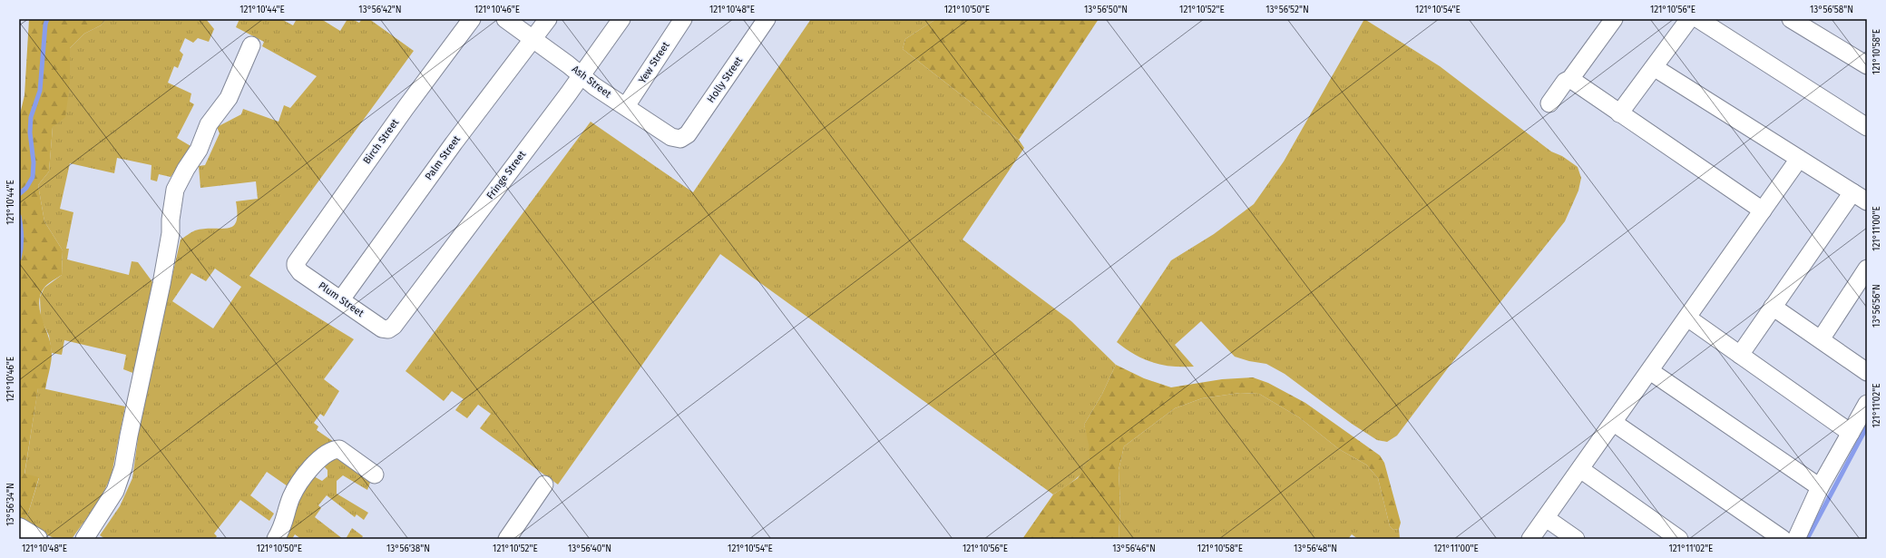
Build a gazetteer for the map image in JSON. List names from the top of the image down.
{
  "streets": {
    "street": [
      "Yew Street",
      "Holly Street",
      "Ash Street",
      "Birch Street",
      "Palm Street",
      "Fringe Street",
      "Plum Street"
    ]
  },
  "crossings": [
    ["Yew Street", "Ash Street"],
    ["Holly Street", "Ash Street"],
    ["Ash Street", "Palm Street"],
    ["Ash Street", "Fringe Street"],
    ["Birch Street", "Plum Street"],
    ["Palm Street", "Plum Street"],
    ["Fringe Street", "Plum Street"]
  ],
  "coordinates": [
    "121°10'44\"E",
    "13°56'42\"N",
    "121°10'46\"E",
    "121°10'48\"E",
    "121°10'50\"E",
    "13°56'50\"N",
    "121°10'52\"E",
    "13°56'52\"N",
    "121°10'54\"E",
    "121°10'56\"E",
    "13°56'58\"N",
    "121°10'58\"E",
    "121°11'00\"E",
    "13°56'56\"N",
    "121°11'02\"E",
    "13°56'34\"N",
    "13°56'38\"N",
    "13°56'40\"N",
    "13°56'46\"N",
    "13°56'48\"N"
  ]
}
